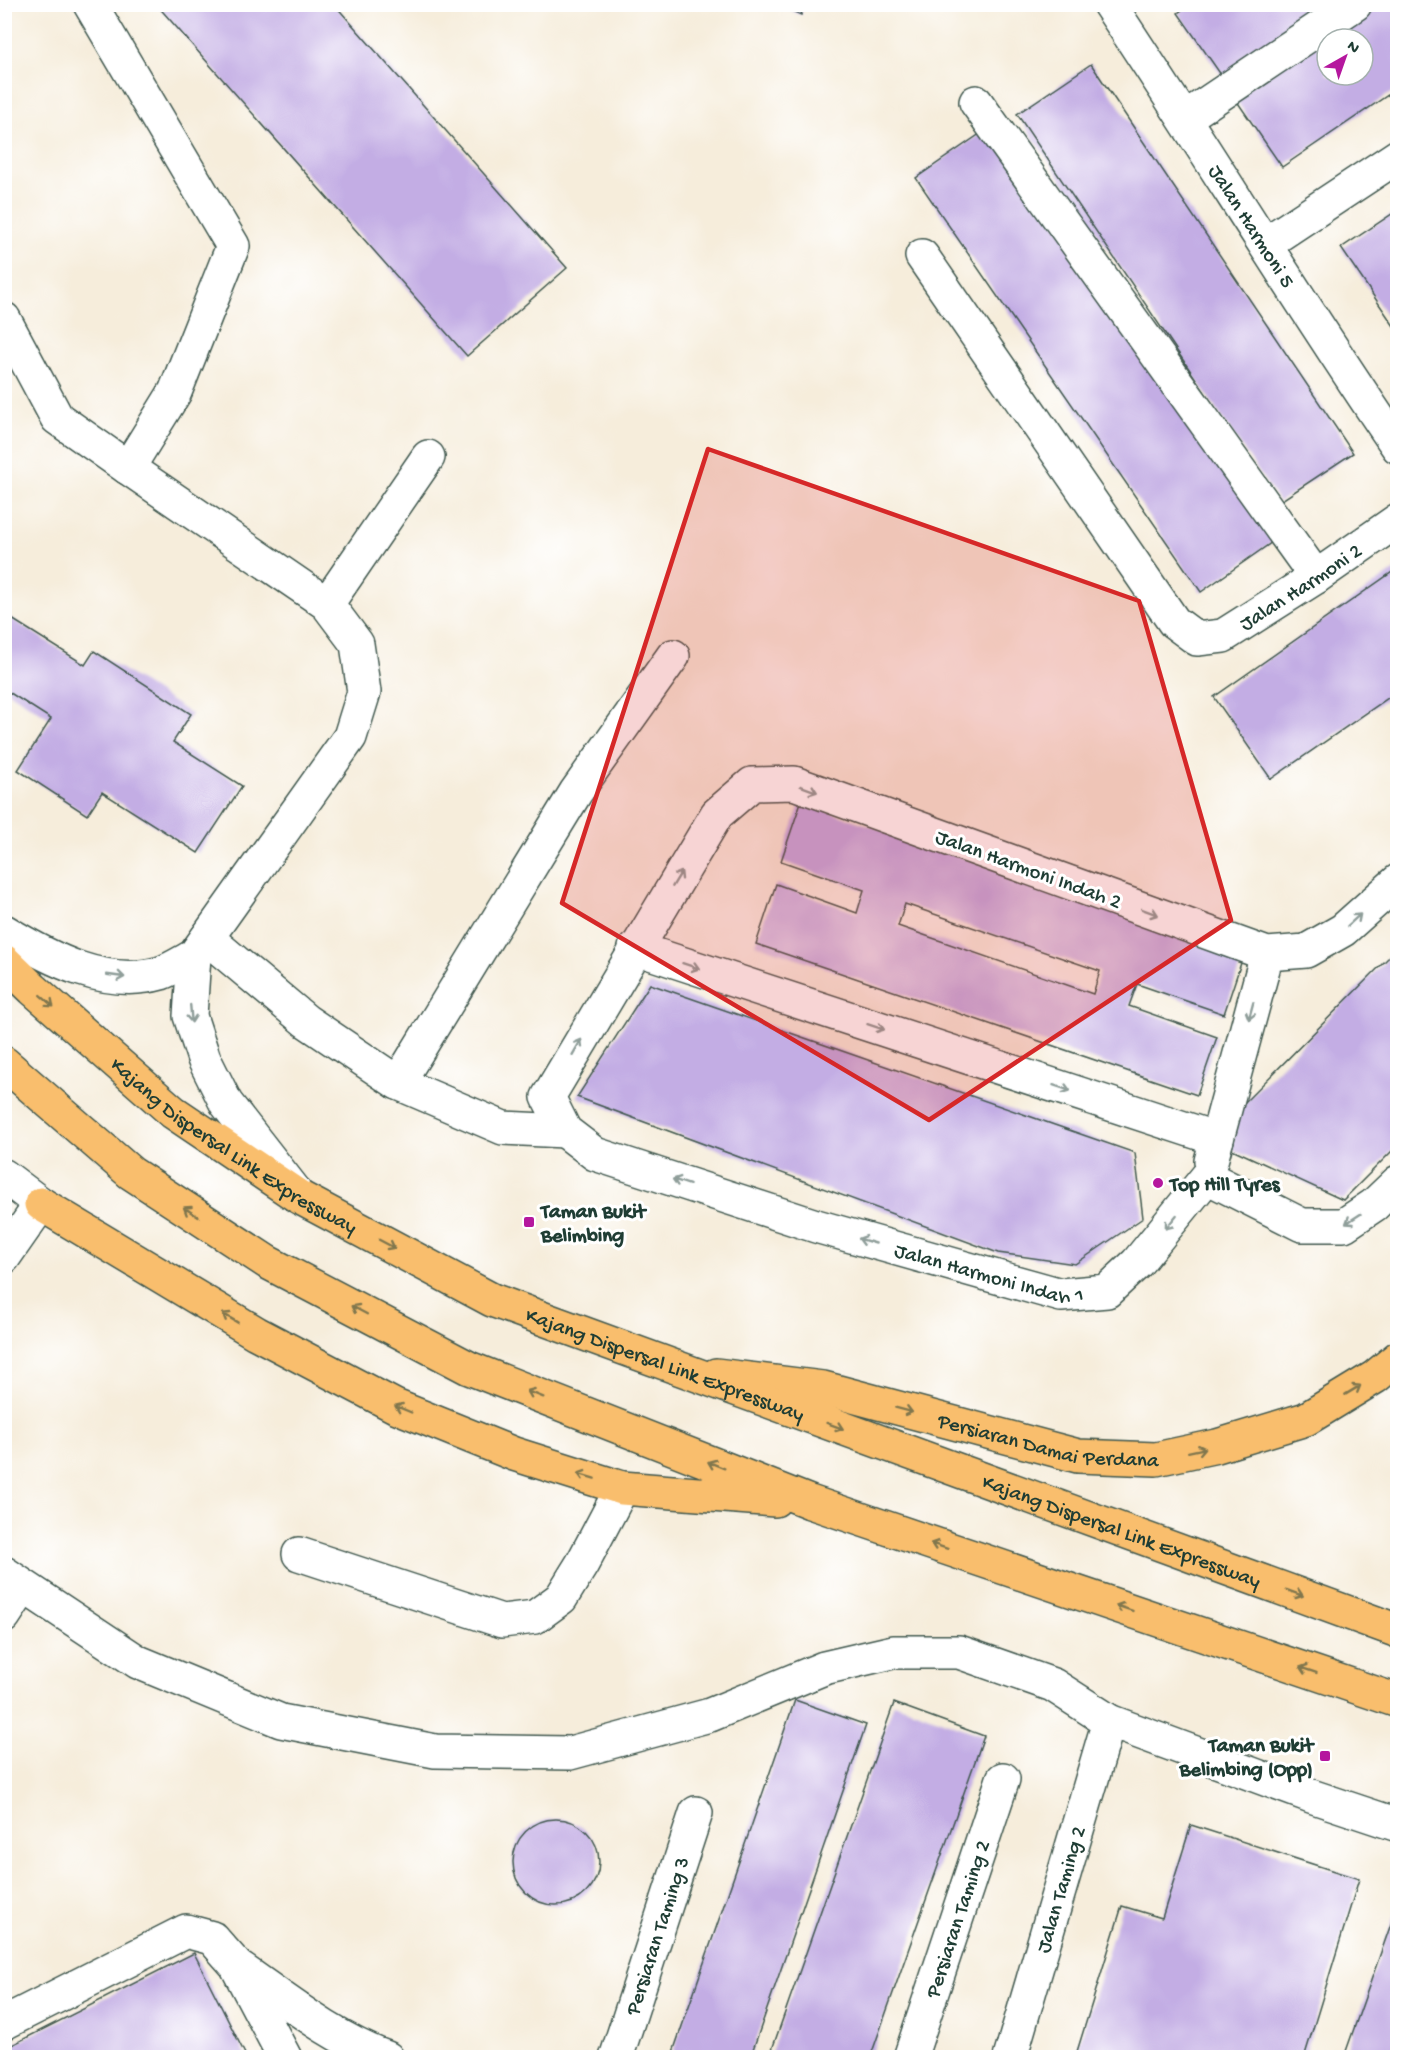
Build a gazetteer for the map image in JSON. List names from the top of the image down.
{
  "streets": {
    "main road": ["Kajang Dispersal Link Expressway", "Persiaran Damai Perdana"],
    "street": [
      "Jalan Harmoni 5",
      "Jalan Harmoni 2",
      "Jalan Harmoni Indah 2",
      "Jalan Harmoni Indah 1",
      "Jalan Taming 2",
      "Persiaran Taming 2",
      "Persiaran Taming 3"
    ]
  },
  "crossings": [
    ["Jalan Harmoni Indah 2", "Jalan Harmoni Indah 1"],
    ["Kajang Dispersal Link Expressway", "Persiaran Damai Perdana"]
  ],
  "places": {
    "other": ["Top Hill Tyres"],
    "transit": ["Taman Bukit Belimbing", "Taman Bukit Belimbing (Opp)"]
  },
  "north": "top right"
}
